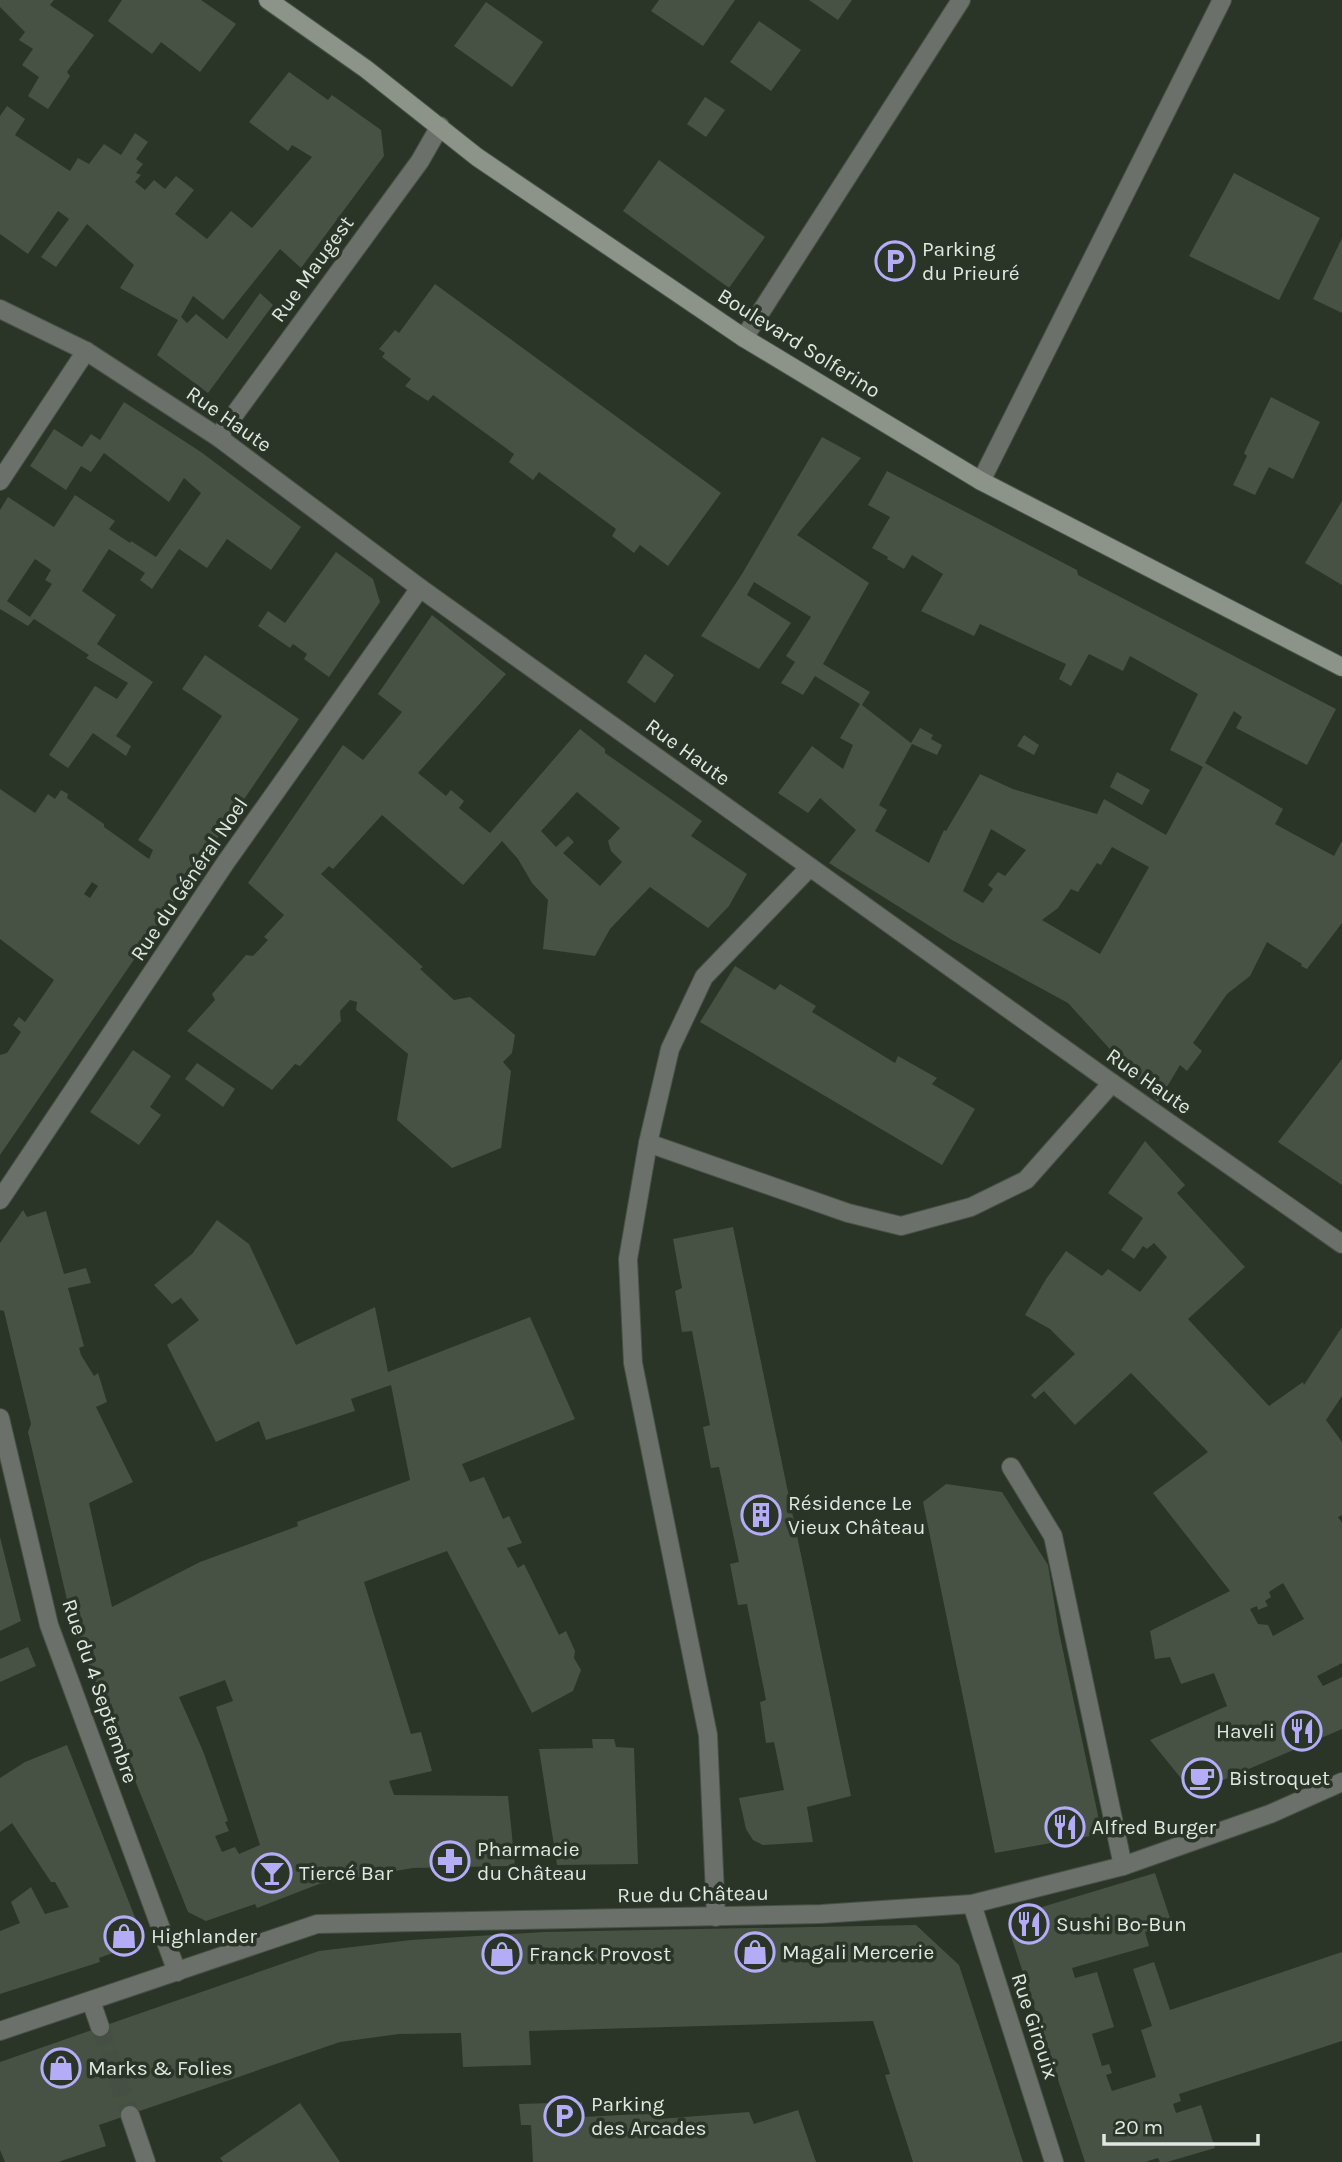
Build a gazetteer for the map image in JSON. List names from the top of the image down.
{
  "streets": {
    "main road": ["Boulevard Solferino"],
    "street": [
      "Rue Maugest",
      "Rue Haute",
      "Rue du Général Noel",
      "Rue du 4 Septembre",
      "Rue du Château",
      "Rue Girouix"
    ]
  },
  "crossings": [
    ["Rue Maugest", "Boulevard Solferino"],
    ["Rue Maugest", "Rue Haute"],
    ["Rue Haute", "Rue du Général Noel"],
    ["Rue du 4 Septembre", "Rue du Château"],
    ["Rue du Château", "Rue Girouix"]
  ],
  "places": {
    "parking": ["Parking du Prieuré", "Parking des Arcades"],
    "building": ["Résidence Le Vieux Château"],
    "restaurant": ["Haveli", "Alfred Burger", "Sushi Bo-Bun"],
    "cafe": ["Bistroquet"],
    "pharmacy": ["Pharmacie du Château"],
    "bar": ["Tiercé Bar"],
    "shop": [
      "Highlander",
      "Magali Mercerie",
      "Franck Provost",
      "Marks & Folies"
    ]
  },
  "scale_bar": "20 m"
}
